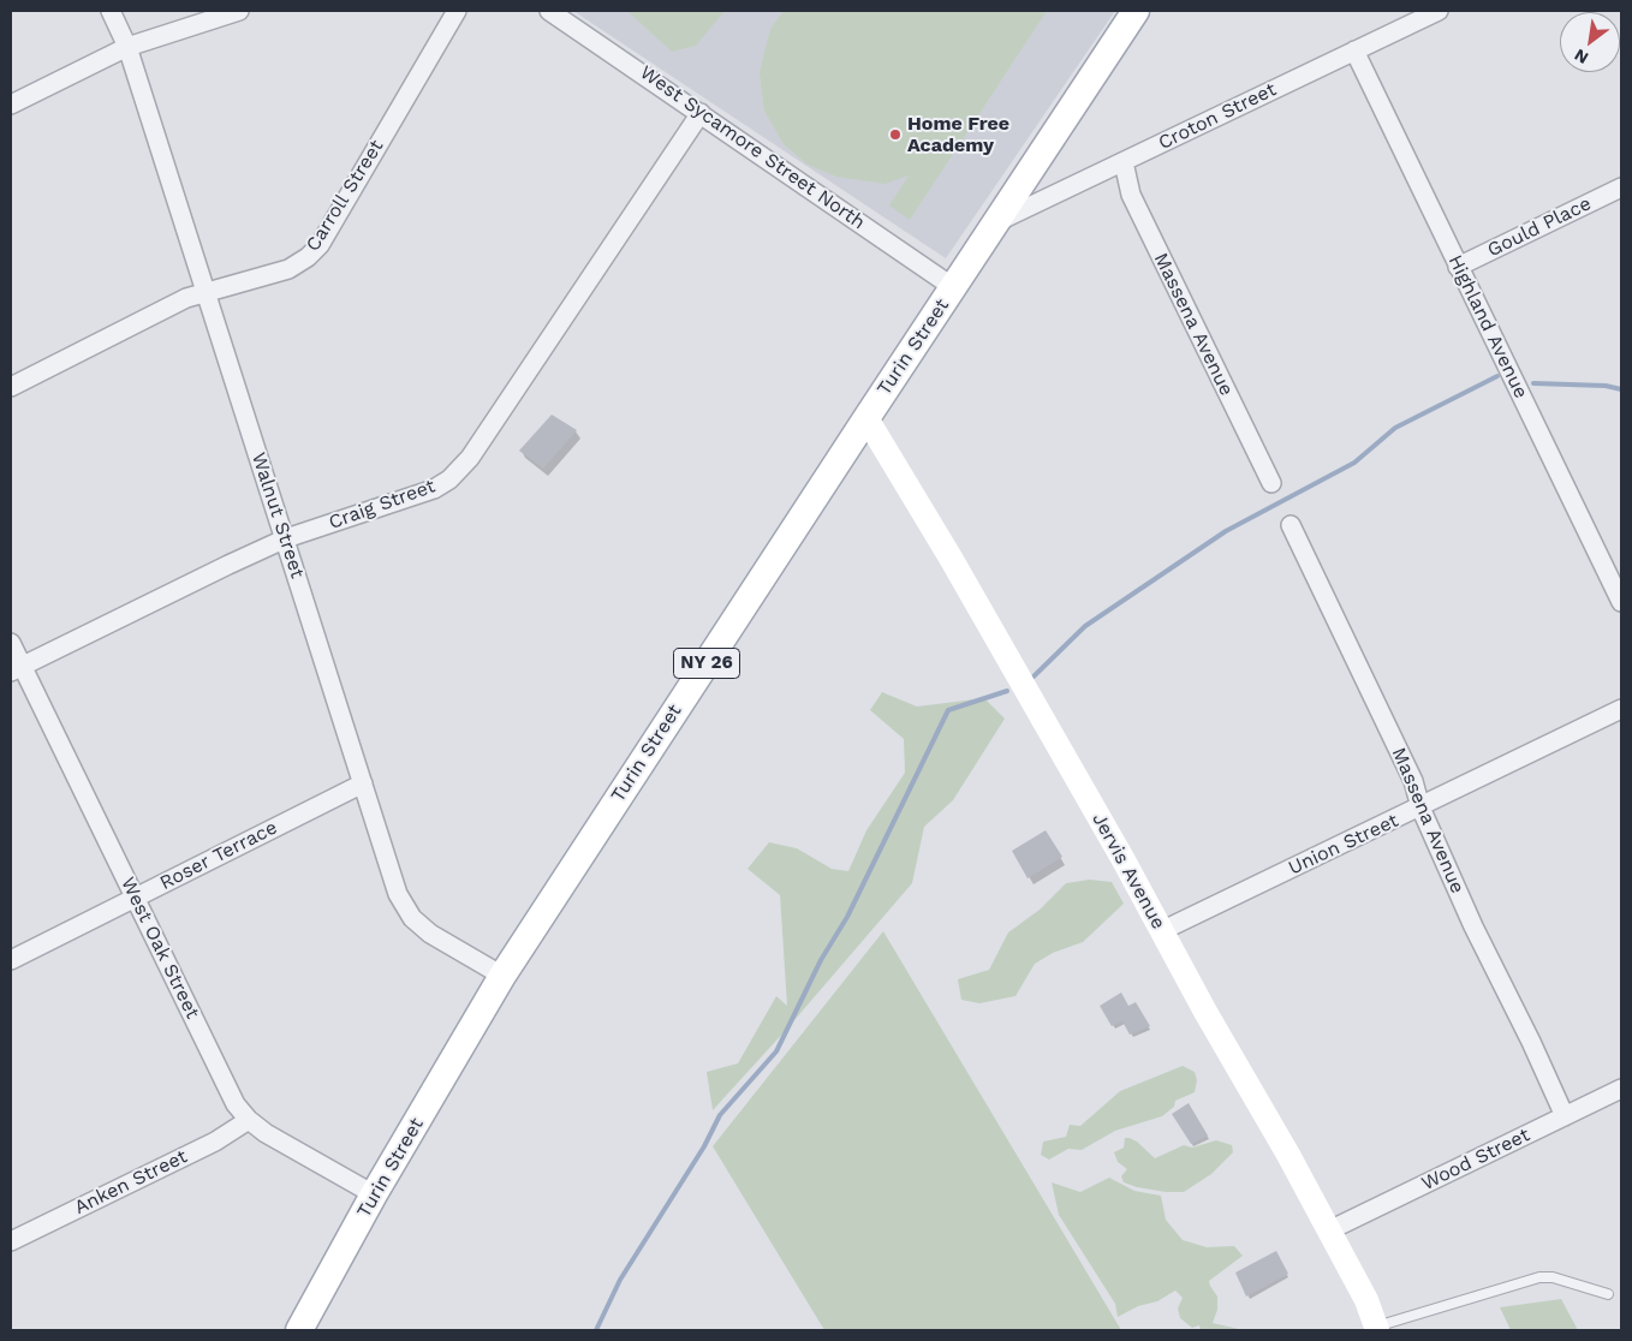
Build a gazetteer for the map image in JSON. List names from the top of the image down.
{
  "streets": {
    "main road": ["Turin Street", "NY 26"],
    "street": [
      "Croton Street",
      "West Sycamore Street North",
      "Carroll Street",
      "Gould Place",
      "Massena Avenue",
      "Highland Avenue",
      "Craig Street",
      "Walnut Street",
      "Union Street",
      "Roser Terrace",
      "Jervis Avenue",
      "West Oak Street",
      "Wood Street",
      "Anken Street"
    ]
  },
  "crossings": [
    ["Croton Street", "Massena Avenue"],
    ["Croton Street", "Highland Avenue"],
    ["Croton Street", "Turin Street"],
    ["West Sycamore Street North", "Turin Street"],
    ["West Sycamore Street North", "Craig Street"],
    ["Carroll Street", "Walnut Street"],
    ["Gould Place", "Highland Avenue"],
    ["Massena Avenue", "Union Street"],
    ["Massena Avenue", "Wood Street"],
    ["Turin Street", "Walnut Street"],
    ["Turin Street", "Jervis Avenue"],
    ["Turin Street", "West Oak Street"],
    ["Craig Street", "Walnut Street"],
    ["Craig Street", "West Oak Street"],
    ["Walnut Street", "Roser Terrace"],
    ["Union Street", "Jervis Avenue"],
    ["Roser Terrace", "West Oak Street"],
    ["Jervis Avenue", "Wood Street"],
    ["West Oak Street", "Anken Street"]
  ],
  "places": ["Home Free Academy"],
  "north": "bottom left"
}
